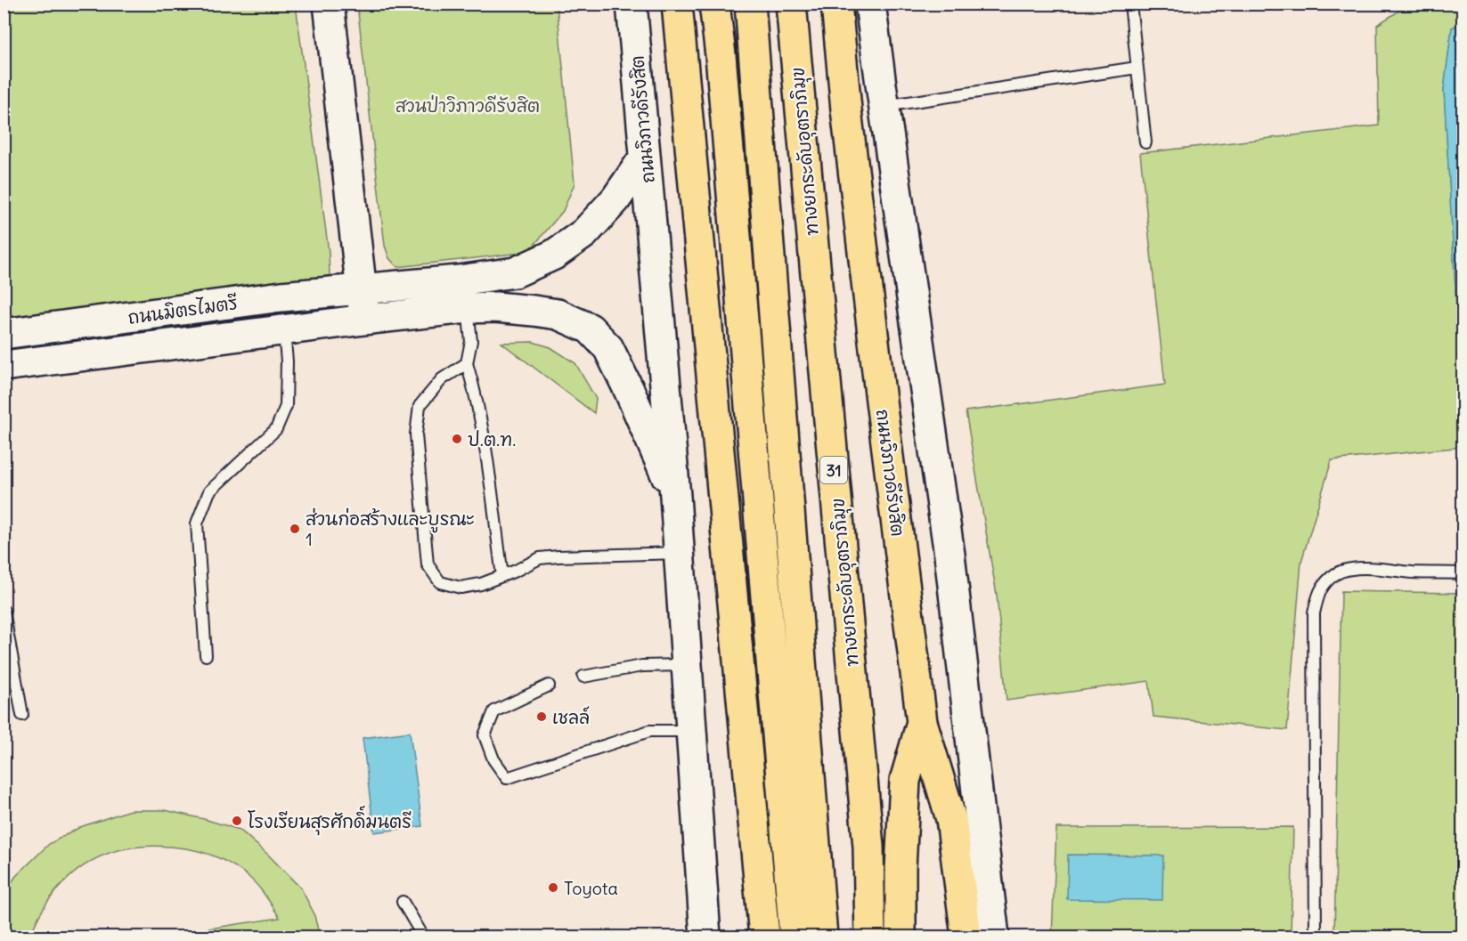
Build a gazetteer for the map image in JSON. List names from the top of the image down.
{
  "streets": {
    "highway": ["ถนนวิภาวดีรังสิต", "ทางยกระดับอุตราภิมุข", "31"],
    "main road": ["ถนนมิตรไมตรี"]
  },
  "crossings": [
    ["ถนนวิภาวดีรังสิต", "ถนนมิตรไมตรี"]
  ],
  "parks": ["สวนป่าวิภาวดีรังสิต"],
  "places": [
    "ป.ต.ท.",
    "ส่วนก่อสร้างและบูรณะ 1",
    "เชลล์",
    "โรงเรียนสุรศักดิ์มนตรี",
    "Toyota"
  ]
}
